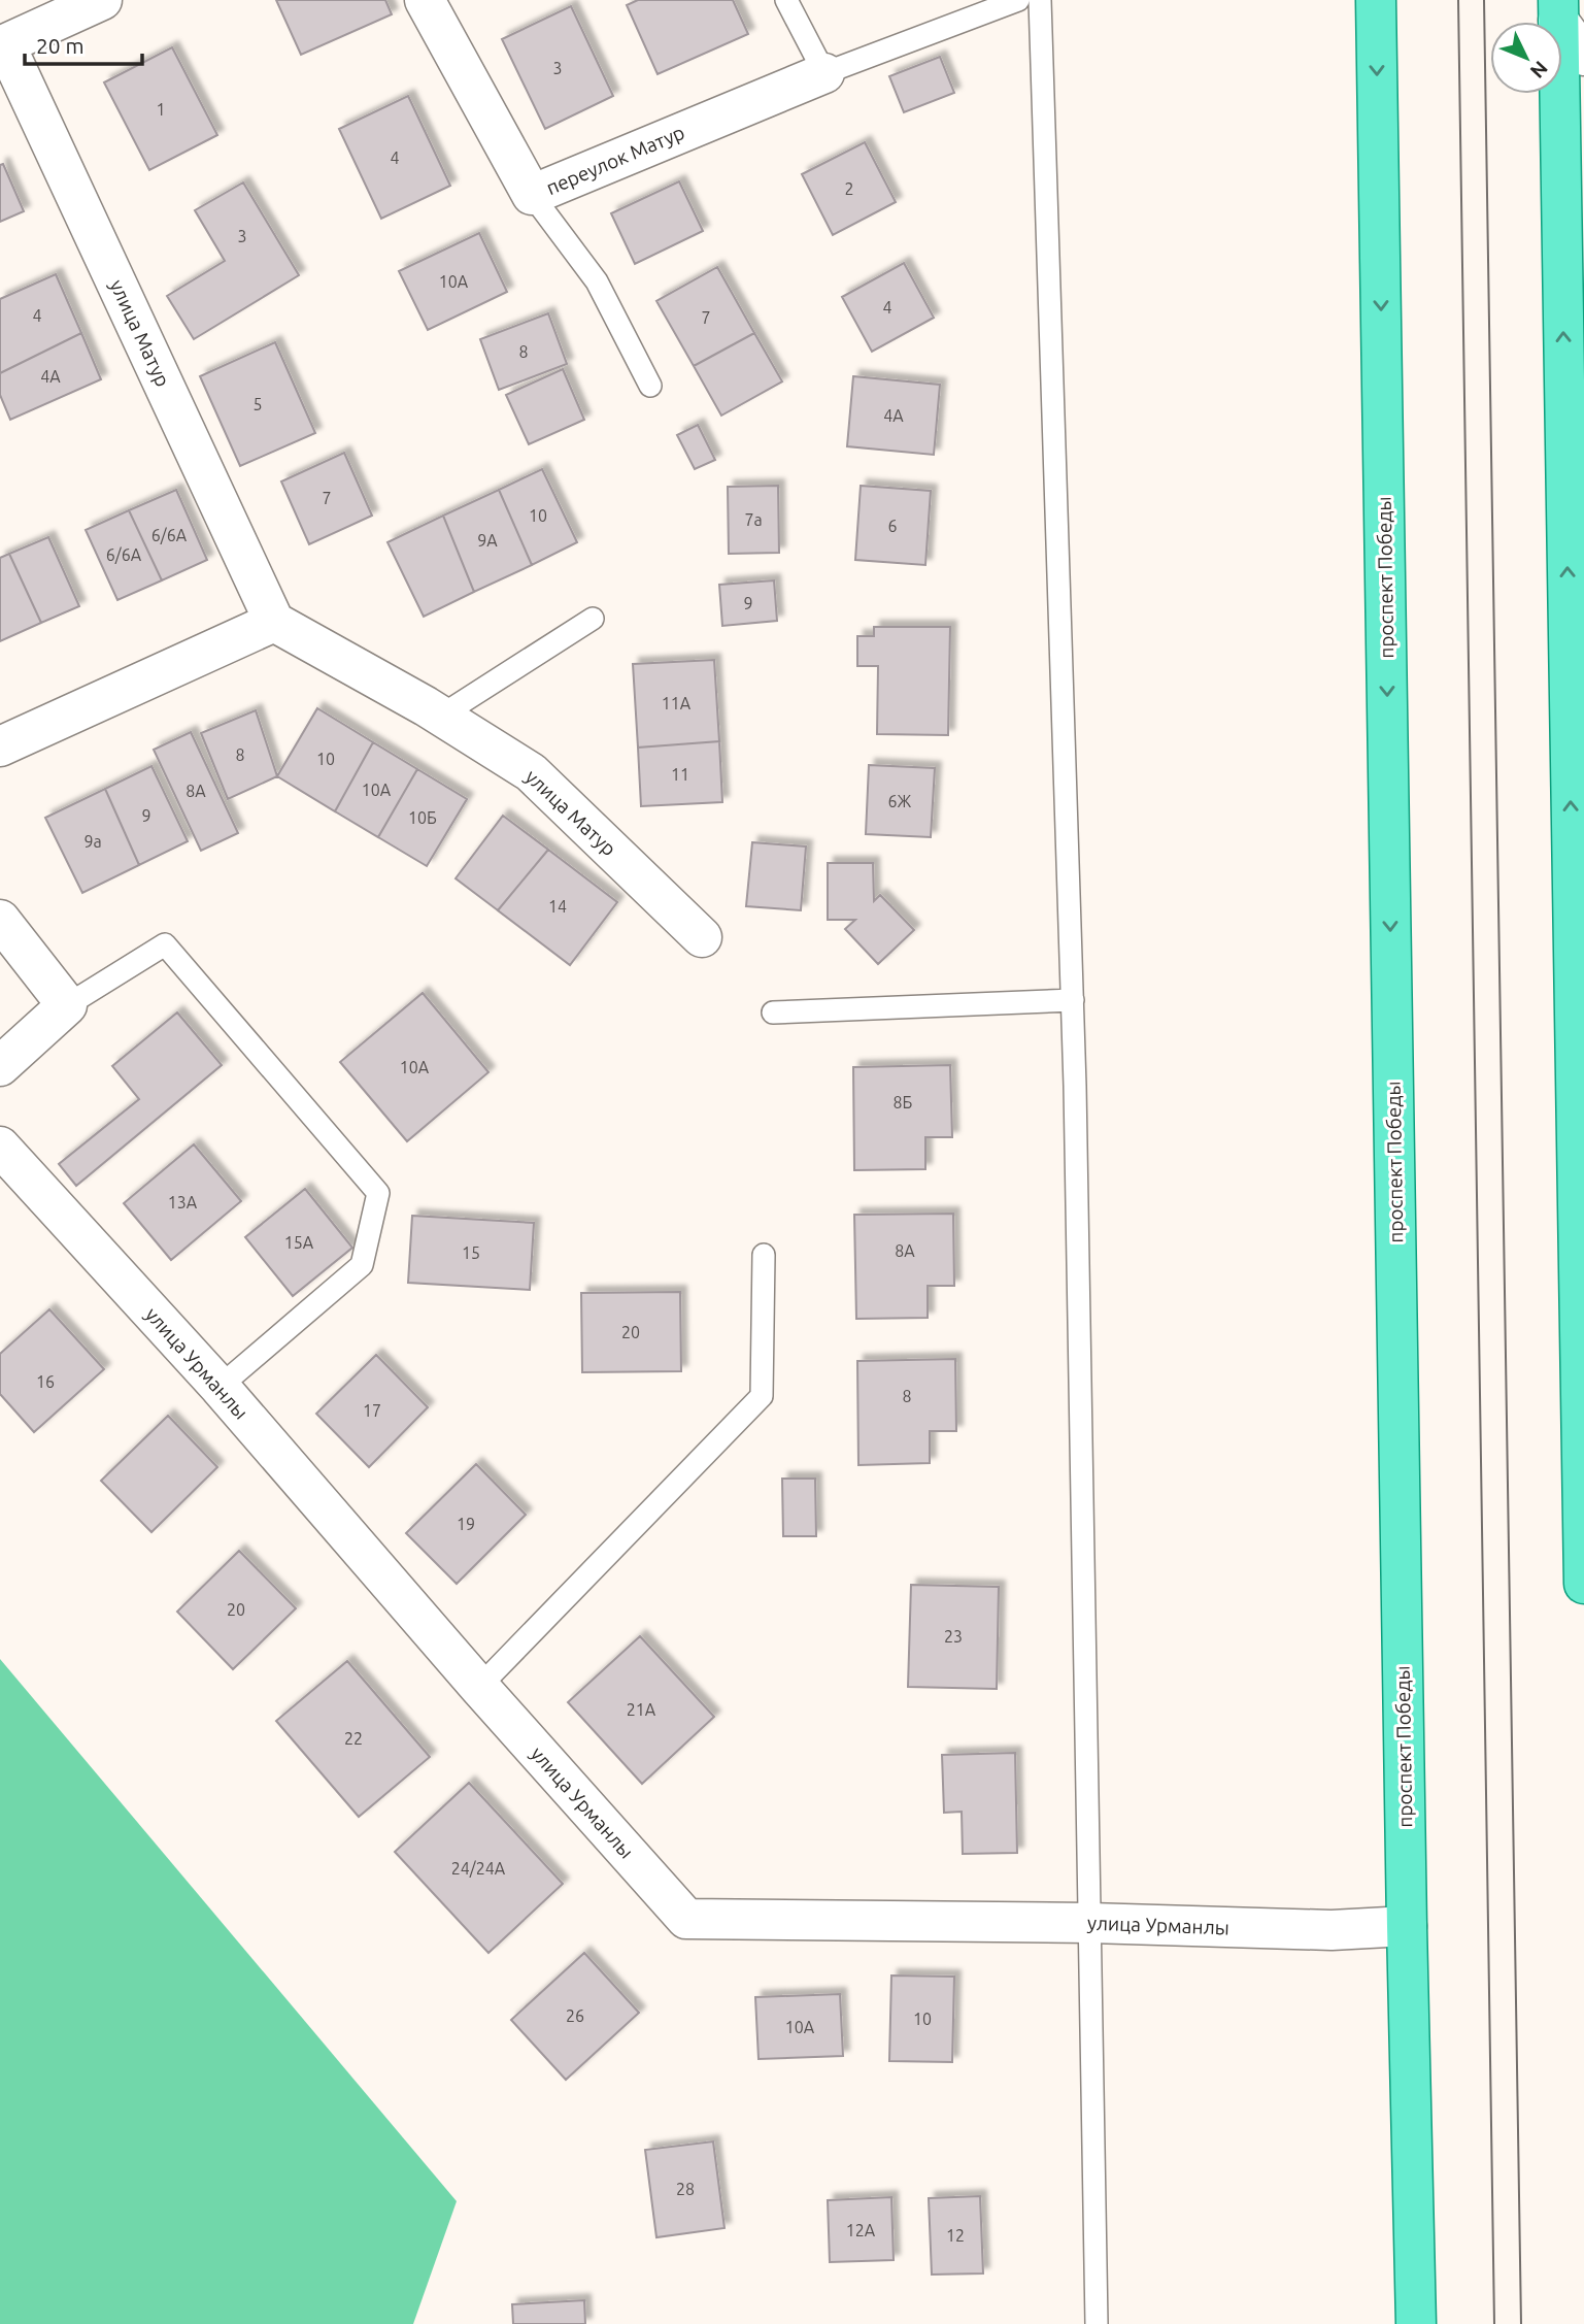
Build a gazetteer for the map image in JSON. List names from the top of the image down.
{
  "streets": {
    "main road": ["проспект Победы"],
    "street": ["переулок Матур", "улица Матур", "улица Урманлы"]
  },
  "crossings": [
    ["проспект Победы", "улица Урманлы"]
  ],
  "house_numbers": [
    "3",
    "1",
    "4",
    "2",
    "3",
    "10А",
    "4",
    "4",
    "7",
    "8",
    "4А",
    "5",
    "4А",
    "7",
    "10",
    "7а",
    "6",
    "6/6А",
    "9А",
    "6/6А",
    "9",
    "11А",
    "8",
    "10",
    "11",
    "10А",
    "8А",
    "6Ж",
    "9",
    "10Б",
    "9а",
    "14",
    "10А",
    "8Б",
    "13А",
    "15А",
    "8А",
    "15",
    "20",
    "16",
    "8",
    "17",
    "19",
    "20",
    "23",
    "21А",
    "22",
    "24/24А",
    "26",
    "10",
    "10А",
    "28",
    "12А",
    "12"
  ],
  "scale_bar": "20 m",
  "north": "bottom right"
}
